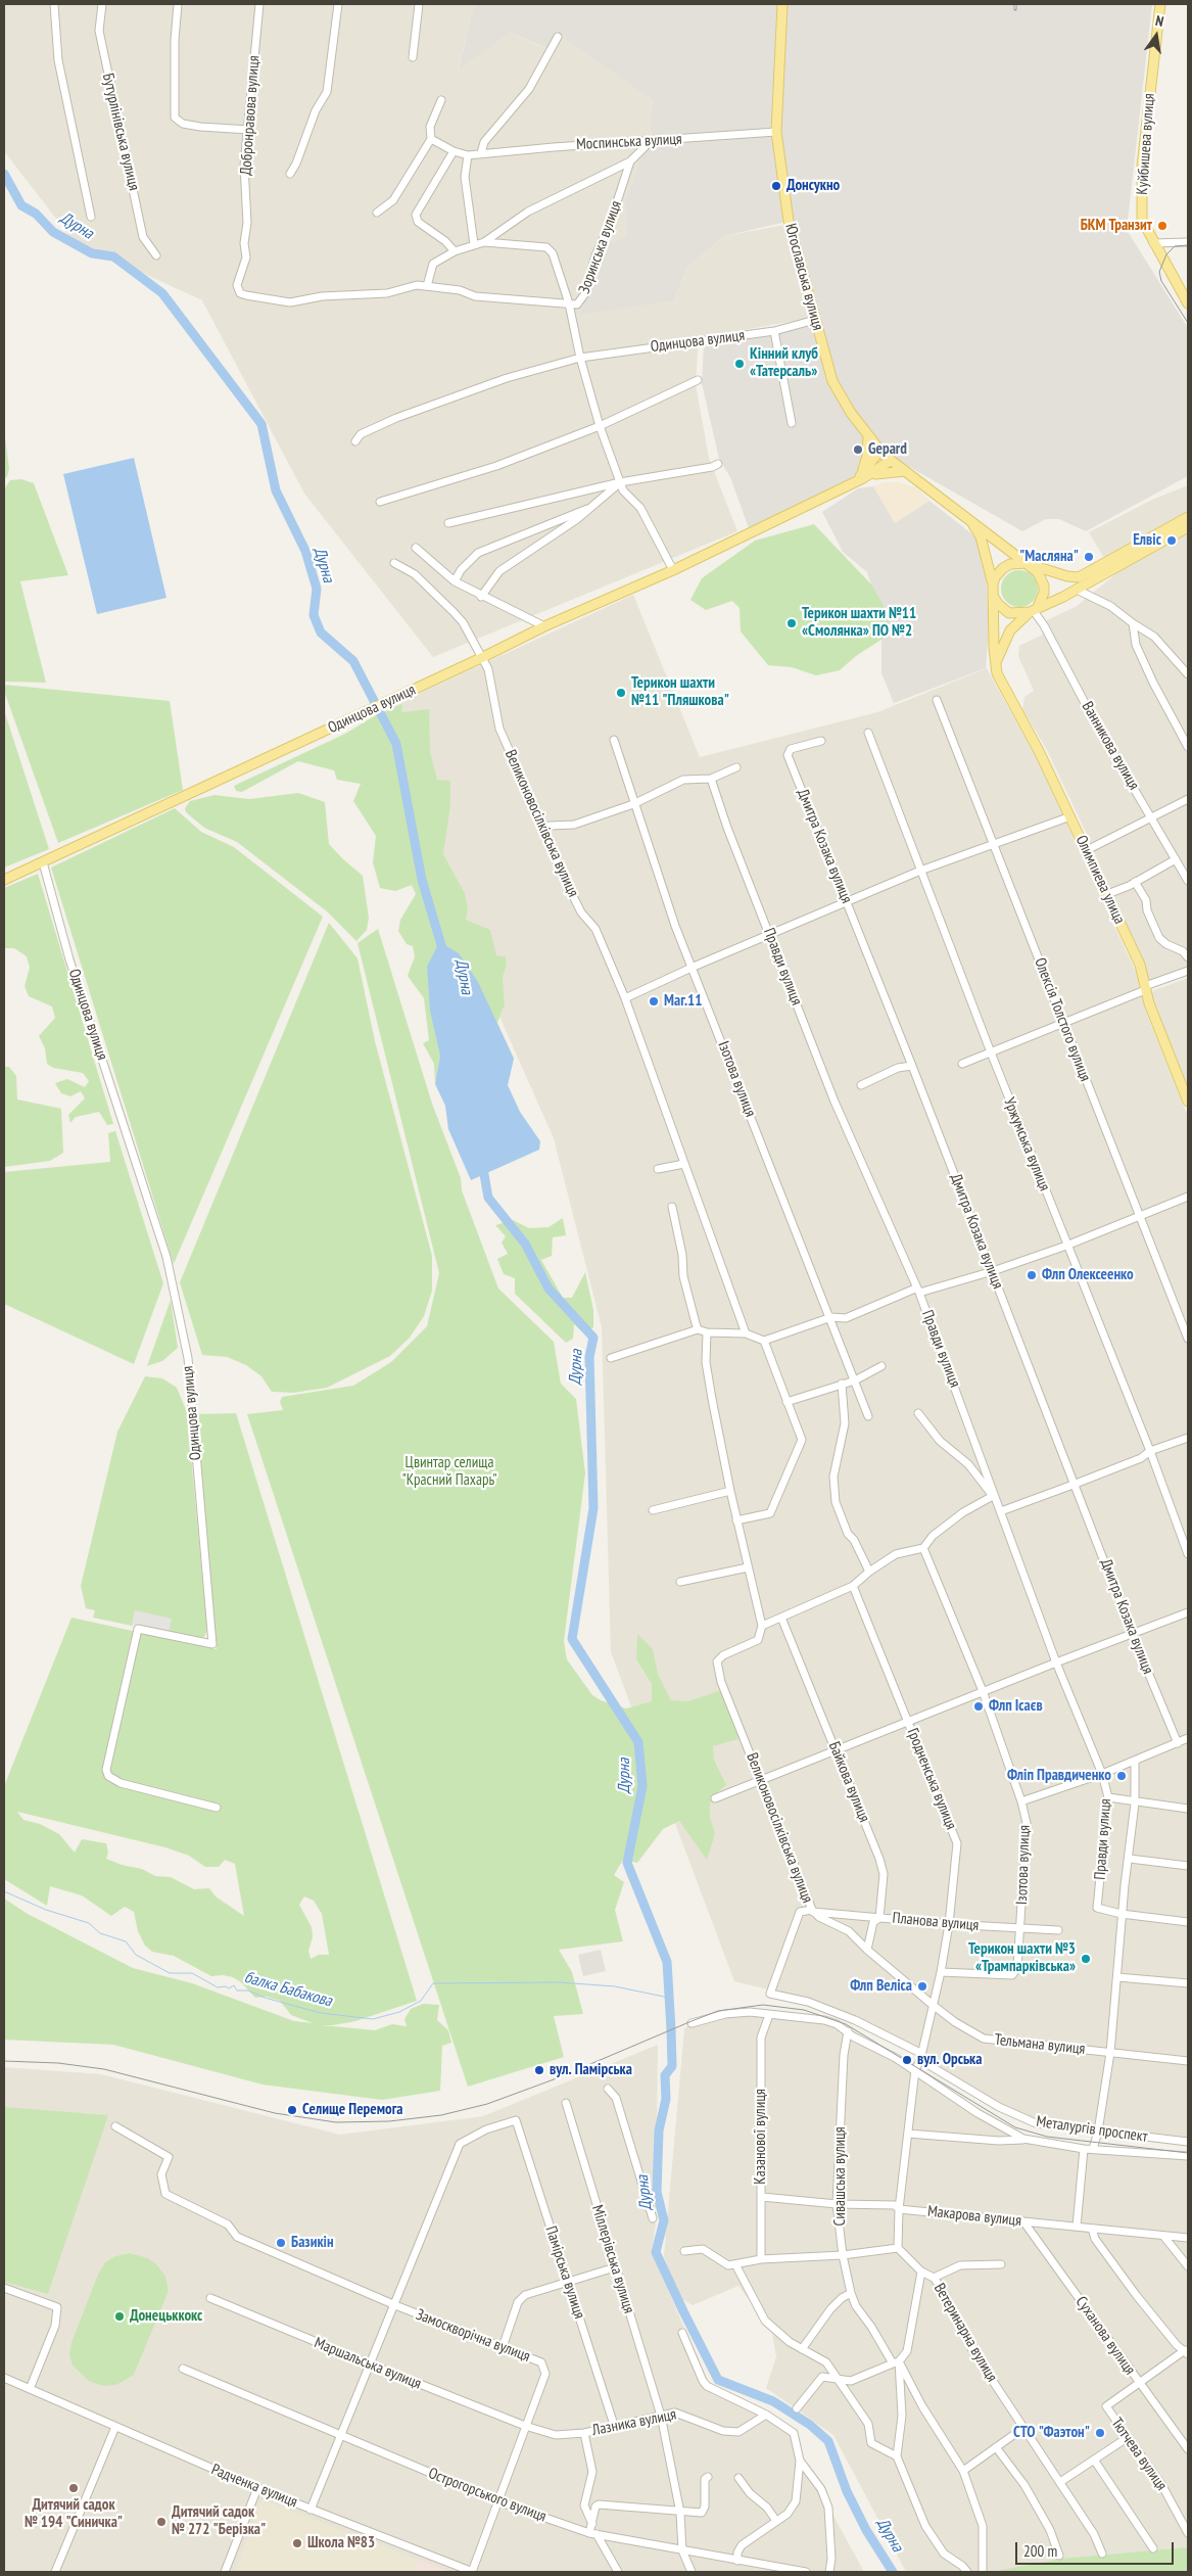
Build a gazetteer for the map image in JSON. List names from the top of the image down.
{
  "streets": {
    "main road": [
      "Куйбишева вулиця",
      "Югославська вулиця",
      "Одинцова вулиця",
      "Олимпиева улица"
    ],
    "street": [
      "Добронравова вулиця",
      "Бутурлінівська вулиця",
      "Моспинська вулиця",
      "Зоринська вулиця",
      "Ванникова вулиця",
      "Великоновосілківська вулиця",
      "Дмитра Козака вулиця",
      "Правди вулиця",
      "Олексія Толстого вулиця",
      "Ізотова вулиця",
      "Уржумська вулиця",
      "Гродненська вулиця",
      "Байкова вулиця",
      "Планова вулиця",
      "Тельмана вулиця",
      "Металургів проспект",
      "Казанової вулиця",
      "Сивашська вулиця",
      "Макарова вулиця",
      "Міллерівська вулиця",
      "Памірська вулиця",
      "Ветеринарна вулиця",
      "Замоскворічна вулиця",
      "Суханова вулиця",
      "Маршальська вулиця",
      "Лазника вулиця",
      "Тютчева вулиця",
      "Радченка вулиця",
      "Острогорського вулиця"
    ]
  },
  "crossings": [
    ["Добронравова вулиця", "Зоринська вулиця"],
    ["Моспинська вулиця", "Зоринська вулиця"],
    ["Моспинська вулиця", "Югославська вулиця"],
    ["Югославська вулиця", "Одинцова вулиця"],
    ["Югославська вулиця", "Ванникова вулиця"],
    ["Одинцова вулиця", "Великоновосілківська вулиця"],
    ["Великоновосілківська вулиця", "Планова вулиця"],
    ["Великоновосілківська вулиця", "Тельмана вулиця"],
    ["Великоновосілківська вулиця", "Металургів проспект"],
    ["Правди вулиця", "Тельмана вулиця"],
    ["Правди вулиця", "Металургів проспект"],
    ["Ізотова вулиця", "Гродненська вулиця"],
    ["Ізотова вулиця", "Планова вулиця"],
    ["Гродненська вулиця", "Планова вулиця"],
    ["Гродненська вулиця", "Тельмана вулиця"],
    ["Гродненська вулиця", "Металургів проспект"],
    ["Байкова вулиця", "Планова вулиця"],
    ["Байкова вулиця", "Тельмана вулиця"],
    ["Планова вулиця", "Тельмана вулиця"],
    ["Казанової вулиця", "Макарова вулиця"],
    ["Сивашська вулиця", "Макарова вулиця"],
    ["Сивашська вулиця", "Ветеринарна вулиця"],
    ["Макарова вулиця", "Суханова вулиця"],
    ["Міллерівська вулиця", "Лазника вулиця"],
    ["Міллерівська вулиця", "Острогорського вулиця"],
    ["Памірська вулиця", "Замоскворічна вулиця"],
    ["Памірська вулиця", "Лазника вулиця"],
    ["Замоскворічна вулиця", "Маршальська вулиця"],
    ["Замоскворічна вулиця", "Лазника вулиця"],
    ["Замоскворічна вулиця", "Радченка вулиця"],
    ["Замоскворічна вулиця", "Острогорського вулиця"],
    ["Суханова вулиця", "Тютчева вулиця"],
    ["Маршальська вулиця", "Лазника вулиця"]
  ],
  "water": ["Дурна", "балка Бабакова"],
  "parks": ["Цвинтар селища \"Красний Пахарь\""],
  "places": [
    "Донсукно",
    "БКМ Транзит",
    "Кінний клуб «Татерсаль»",
    "Gepard",
    "Елвіс",
    "\"Масляна\"",
    "Терикон шахти №11 «Смолянка» ПО №2",
    "Терикон шахти №11 \"Пляшкова\"",
    "Маг.11",
    "Флп Олексеенко",
    "Флп Ісаєв",
    "Фліп Правдиченко",
    "Терикон шахти №3 «Трампарківська»",
    "Флп Веліса",
    "вул. Орська",
    "вул. Памірська",
    "Селище Перемога",
    "Базикін",
    "Донецьккокс",
    "СТО \"Фаэтон\"",
    "Дитячий садок № 194 \"Синичка\"",
    "Дитячий садок № 272 \"Берізка\"",
    "Школа №83"
  ],
  "scale_bar": "200 m",
  "north": "top"
}
